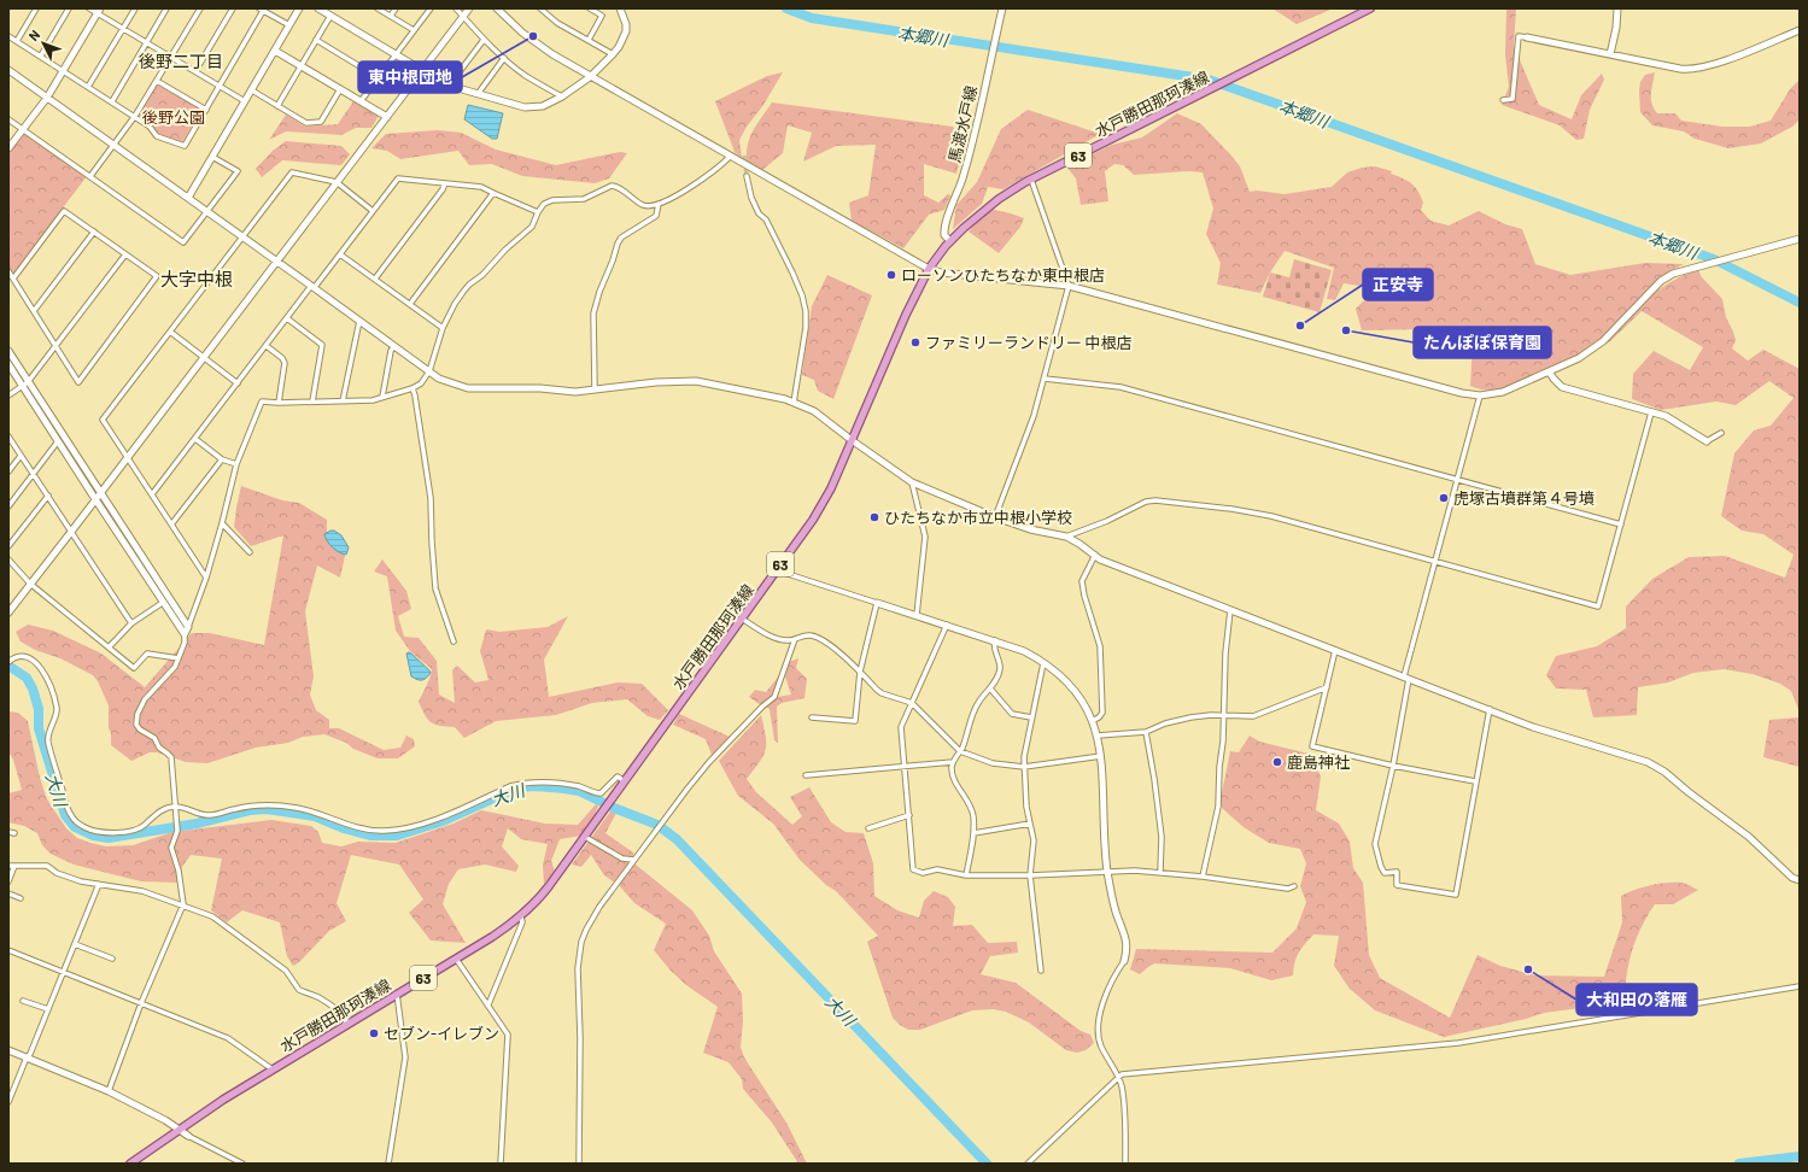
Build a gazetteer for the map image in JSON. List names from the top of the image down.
{
  "streets": {
    "main road": ["水戸勝田那珂湊線", "63"],
    "street": ["馬渡水戸線"]
  },
  "crossings": [
    ["水戸勝田那珂湊線", "馬渡水戸線"]
  ],
  "districts": ["後野二丁目", "大字中根"],
  "water": ["本郷川", "大川"],
  "parks": ["後野公園"],
  "places": [
    "東中根団地",
    "ローソンひたちなか東中根店",
    "正安寺",
    "たんぽぽ保育園",
    "ファミリーランドリー 中根店",
    "虎塚古墳群第４号墳",
    "ひたちなか市立中根小学校",
    "鹿島神社",
    "大和田の落雁",
    "セブン-イレブン"
  ],
  "north": "top left"
}
